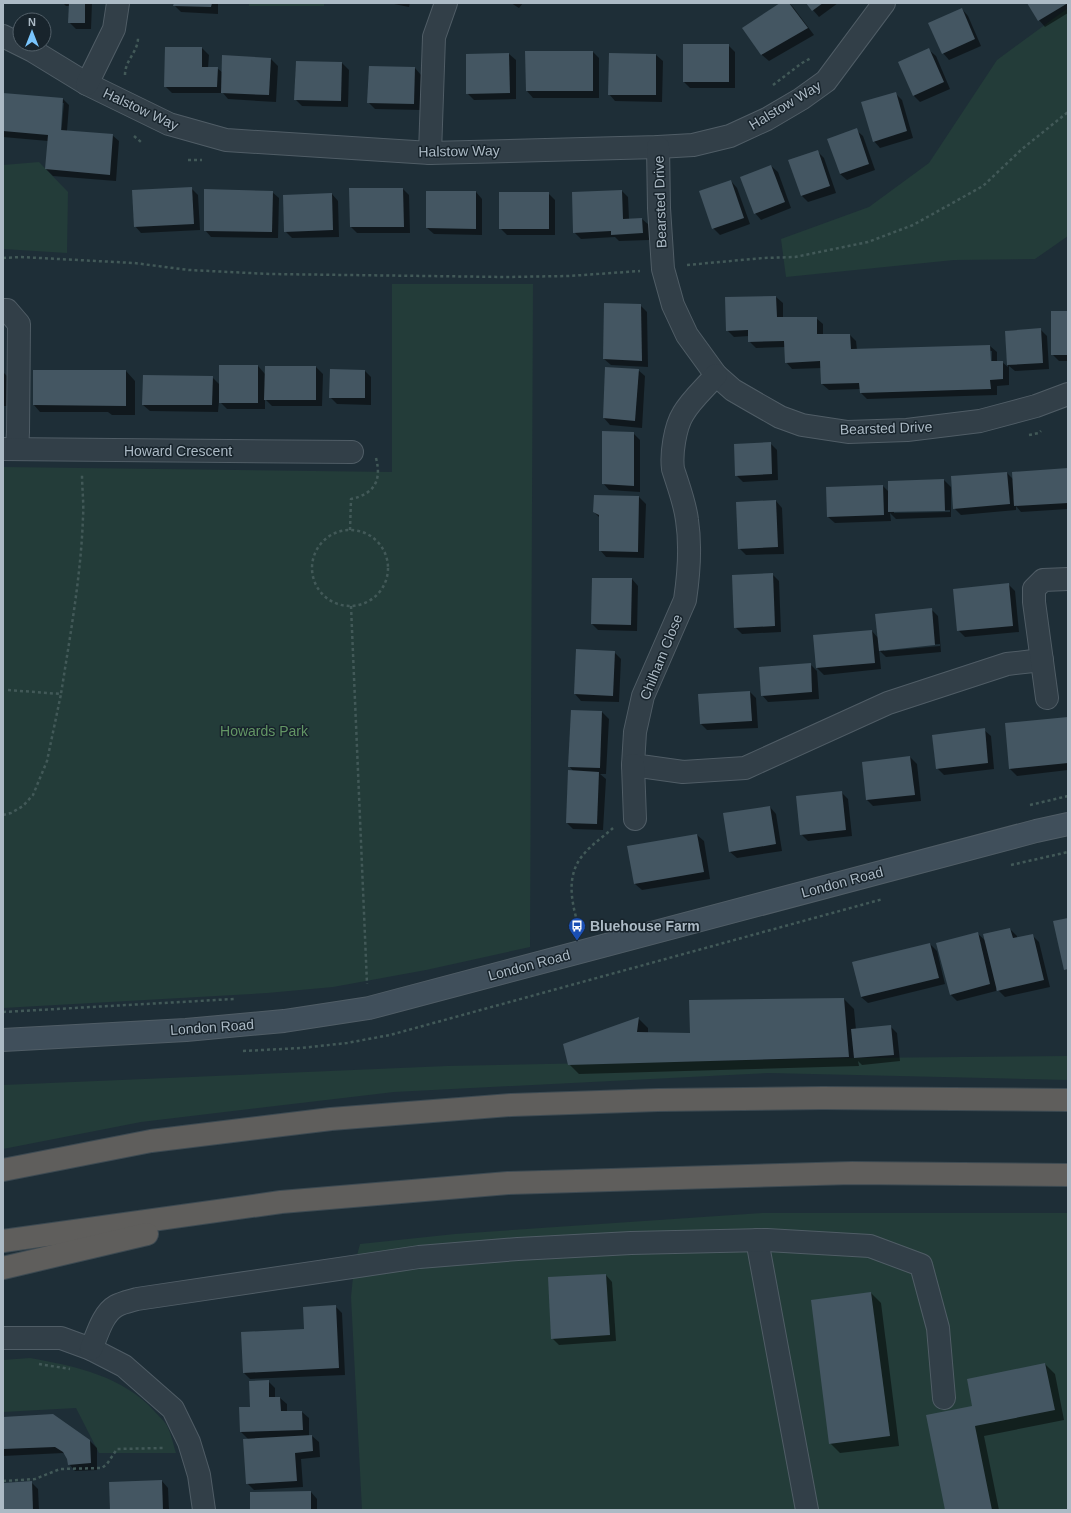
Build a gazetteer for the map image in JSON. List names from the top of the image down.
{
  "streets": {
    "main road": ["London Road"],
    "street": [
      "Halstow Way",
      "Bearsted Drive",
      "Howard Crescent",
      "Chilham Close"
    ]
  },
  "crossings": [
    ["Halstow Way", "Bearsted Drive"],
    ["Bearsted Drive", "Chilham Close"]
  ],
  "parks": ["Howards Park"],
  "places": {
    "bus stop": ["Bluehouse Farm"]
  },
  "north": "top"
}
